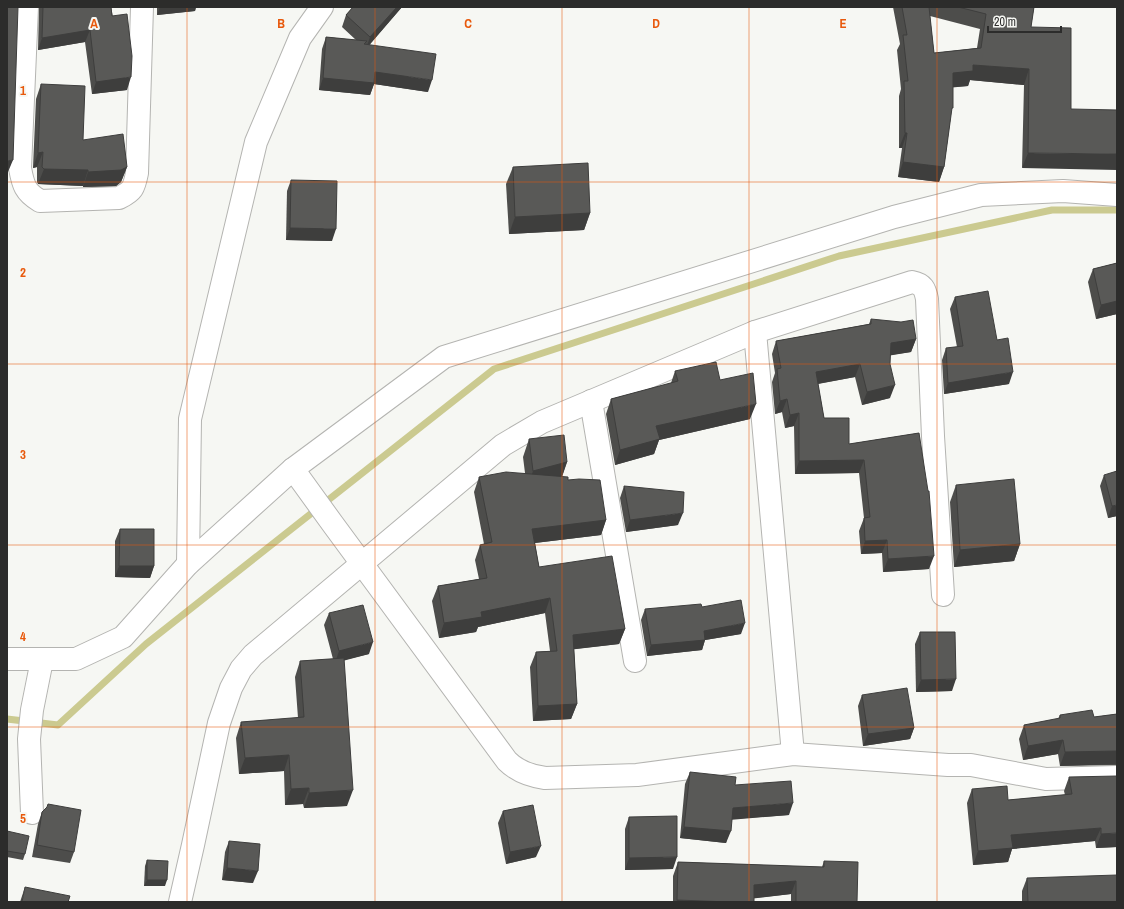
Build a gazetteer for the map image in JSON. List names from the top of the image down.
{
  "scale_bar": "20 m",
  "grid": {
    "columns": [
      "A",
      "B",
      "C",
      "D",
      "E"
    ],
    "rows": [
      "1",
      "2",
      "3",
      "4",
      "5"
    ]
  }
}
